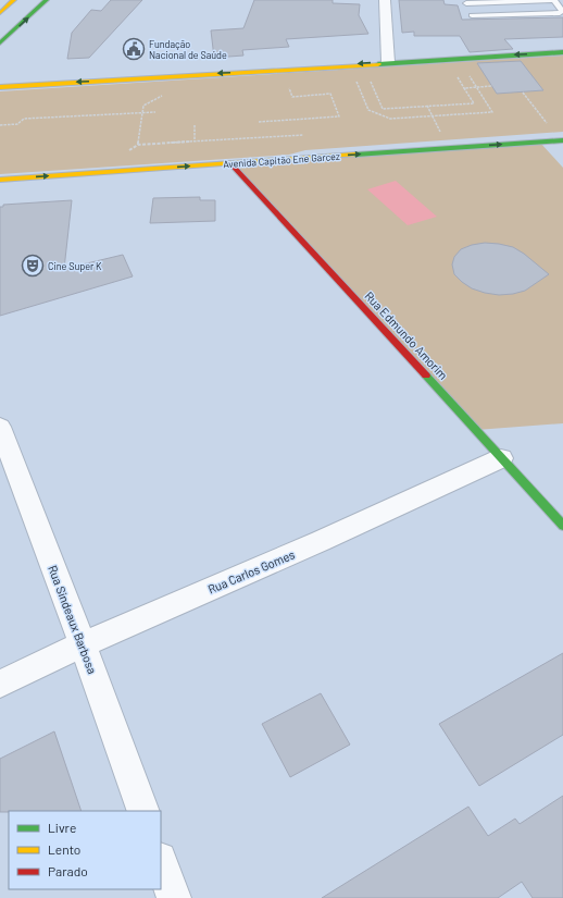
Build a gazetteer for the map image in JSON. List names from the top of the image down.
{
  "streets": {
    "main road": ["Avenida Capitão Ene Garcez", "Rua Edmundo Amorim"],
    "street": ["Rua Carlos Gomes", "Rua Sindeaux Barbosa"]
  },
  "crossings": [
    ["Avenida Capitão Ene Garcez", "Rua Edmundo Amorim"],
    ["Rua Edmundo Amorim", "Rua Carlos Gomes"],
    ["Rua Carlos Gomes", "Rua Sindeaux Barbosa"]
  ],
  "one_way": ["Avenida Capitão Ene Garcez"],
  "places": {
    "public building": ["Fundação Nacional de Saúde"],
    "theatre": ["Cine Super K"]
  },
  "legend": ["Livre", "Lento", "Parado"]
}
